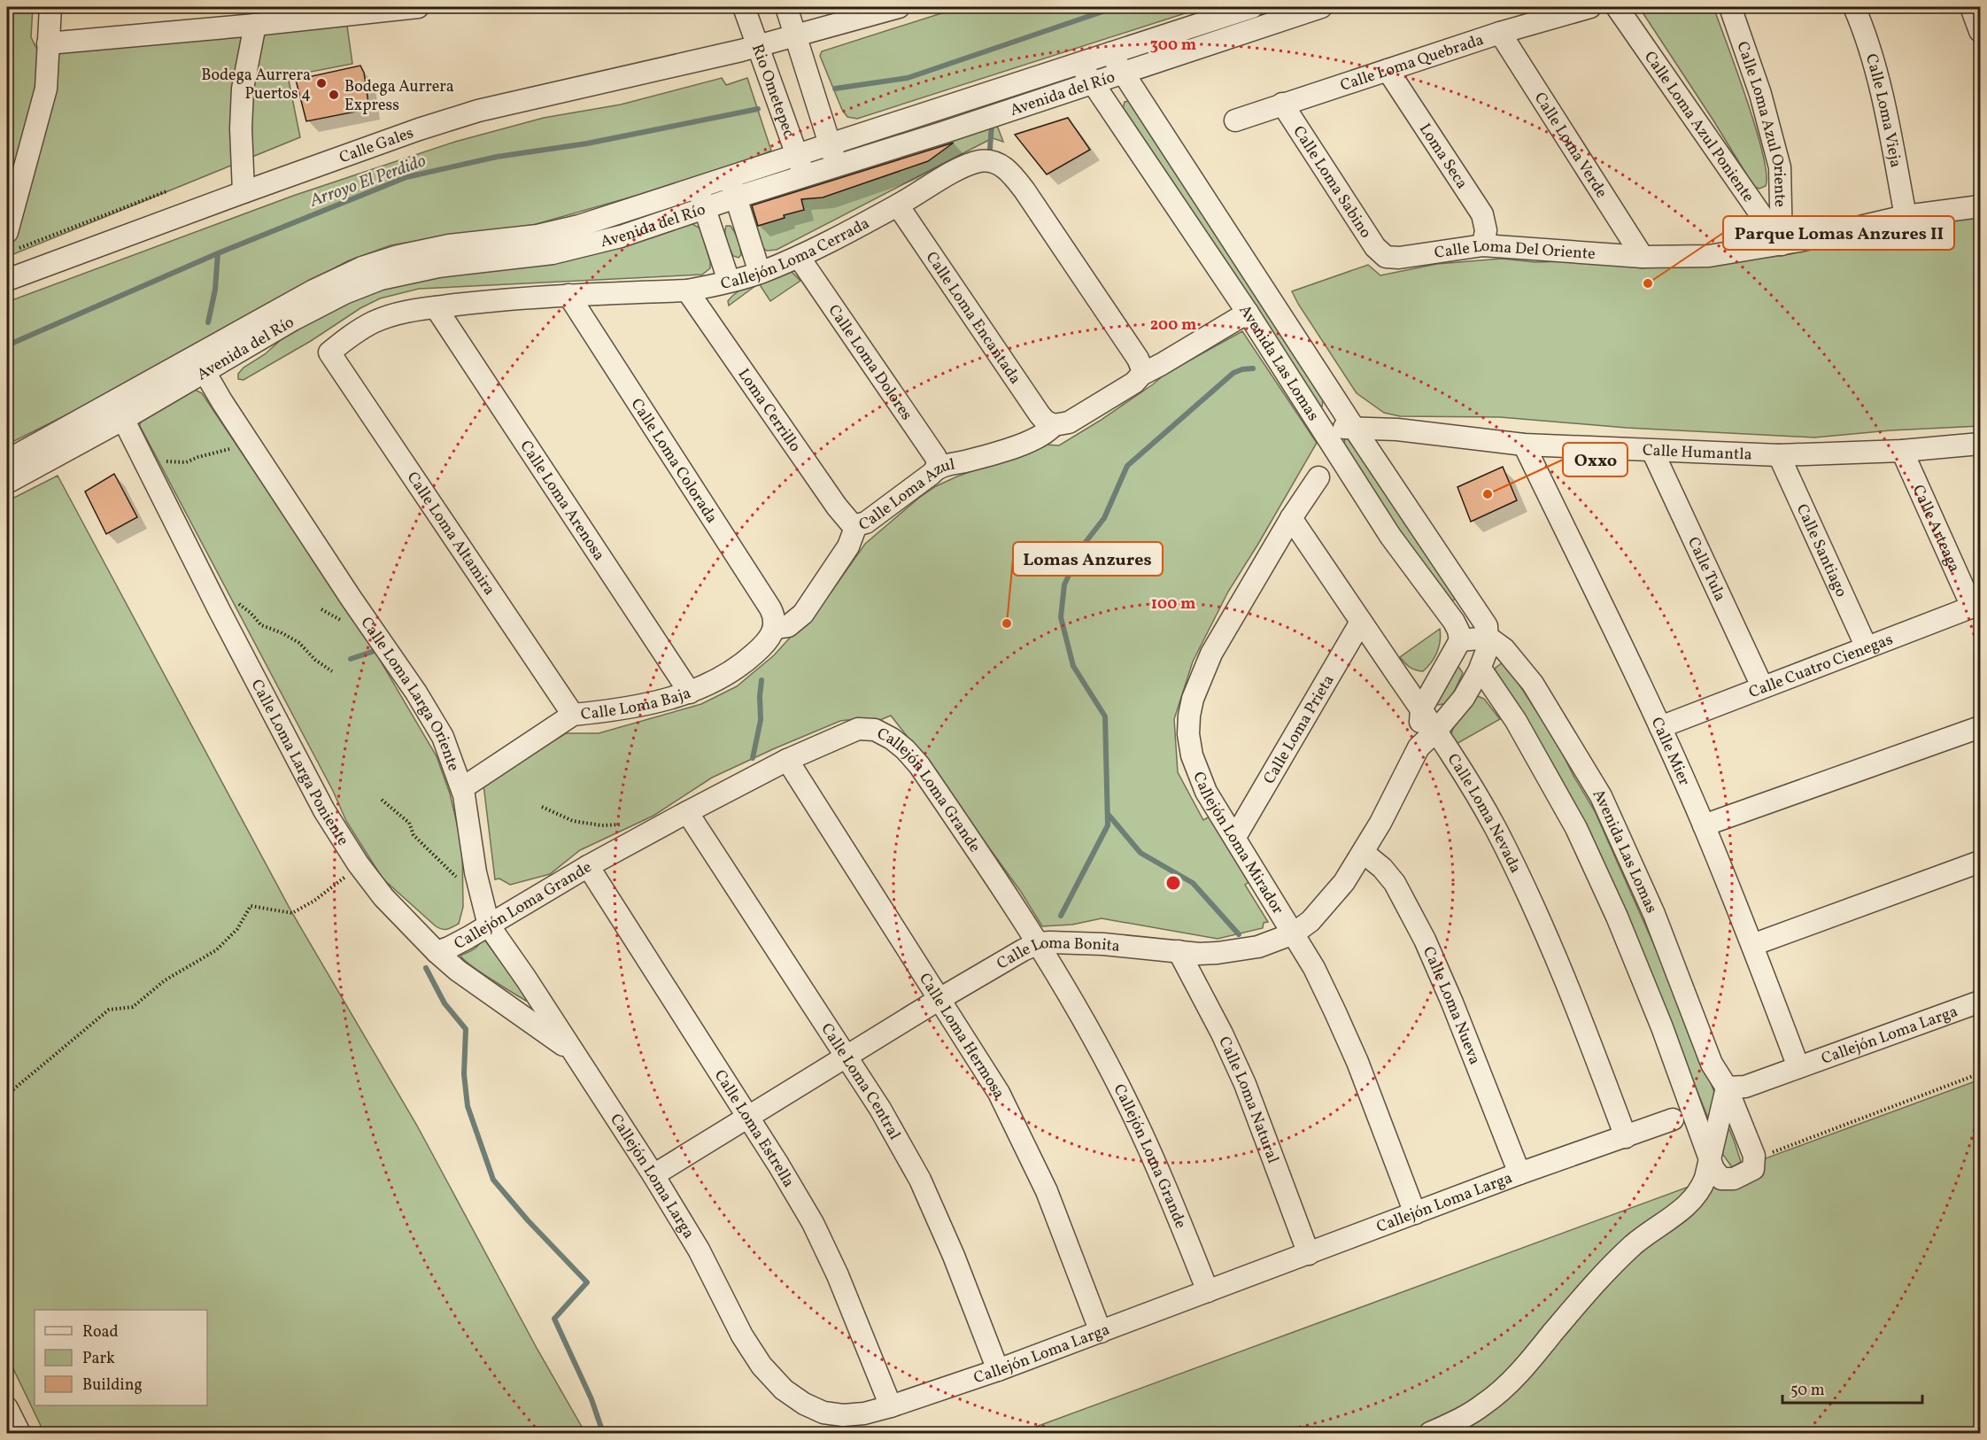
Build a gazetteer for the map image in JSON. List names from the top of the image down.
{
  "streets": {
    "street": [
      "Calle Loma Quebrada",
      "Rio Ometepec",
      "Avenida del Río",
      "Calle Loma Vieja",
      "Calle Loma Azul Oriente",
      "Calle Loma Azul Poniente",
      "Calle Gales",
      "Calle Loma Verde",
      "Loma Seca",
      "Calle Loma Sabino",
      "Callejón Loma Cerrada",
      "Calle Loma Del Oriente",
      "Calle Loma Encantada",
      "Calle Loma Dolores",
      "Avenida Las Lomas",
      "Loma Cerrillo",
      "Calle Humantla",
      "Calle Loma Colorada",
      "Calle Loma Azul",
      "Calle Loma Arenosa",
      "Calle Arteaga",
      "Calle Loma Altamira",
      "Calle Santiago",
      "Calle Tula",
      "Calle Cuatro Cienegas",
      "Calle Loma Larga Oriente",
      "Calle Loma Baja",
      "Calle Loma Prieta",
      "Calle Mier",
      "Calle Loma Larga Poniente",
      "Callejón Loma Grande",
      "Calle Loma Nevada",
      "Callejón Loma Mirador",
      "Calle Loma Bonita",
      "Calle Loma Nueva",
      "Callejón Loma Larga",
      "Calle Loma Hermosa",
      "Calle Loma Central",
      "Calle Loma Natural",
      "Calle Loma Estrella"
    ]
  },
  "crossings": [
    ["Calle Loma Quebrada", "Calle Loma Verde"],
    ["Calle Loma Quebrada", "Loma Seca"],
    ["Calle Loma Quebrada", "Calle Loma Sabino"],
    ["Rio Ometepec", "Avenida del Río"],
    ["Rio Ometepec", "Calle Gales"],
    ["Avenida del Río", "Avenida Las Lomas"],
    ["Avenida del Río", "Calle Loma Larga Oriente"],
    ["Avenida del Río", "Calle Loma Larga Poniente"],
    ["Calle Loma Vieja", "Calle Loma Del Oriente"],
    ["Calle Loma Azul Oriente", "Calle Loma Azul Poniente"],
    ["Calle Loma Azul Oriente", "Calle Loma Del Oriente"],
    ["Calle Loma Azul Poniente", "Calle Loma Del Oriente"],
    ["Calle Loma Verde", "Calle Loma Del Oriente"],
    ["Loma Seca", "Calle Loma Del Oriente"],
    ["Calle Loma Sabino", "Calle Loma Del Oriente"],
    ["Callejón Loma Cerrada", "Calle Loma Encantada"],
    ["Callejón Loma Cerrada", "Calle Loma Dolores"],
    ["Callejón Loma Cerrada", "Loma Cerrillo"],
    ["Callejón Loma Cerrada", "Calle Loma Colorada"],
    ["Callejón Loma Cerrada", "Calle Loma Arenosa"],
    ["Callejón Loma Cerrada", "Calle Loma Altamira"],
    ["Calle Loma Encantada", "Calle Loma Azul"],
    ["Calle Loma Dolores", "Calle Loma Azul"],
    ["Avenida Las Lomas", "Calle Humantla"],
    ["Avenida Las Lomas", "Calle Loma Bonita"],
    ["Avenida Las Lomas", "Callejón Loma Larga"],
    ["Loma Cerrillo", "Calle Loma Azul"],
    ["Calle Humantla", "Calle Arteaga"],
    ["Calle Humantla", "Calle Santiago"],
    ["Calle Humantla", "Calle Tula"],
    ["Calle Humantla", "Calle Mier"],
    ["Calle Loma Colorada", "Calle Loma Azul"],
    ["Calle Loma Colorada", "Calle Loma Baja"],
    ["Calle Loma Azul", "Calle Loma Baja"],
    ["Calle Loma Arenosa", "Calle Loma Baja"],
    ["Calle Arteaga", "Calle Cuatro Cienegas"],
    ["Calle Loma Altamira", "Calle Loma Baja"],
    ["Calle Santiago", "Calle Cuatro Cienegas"],
    ["Calle Tula", "Calle Cuatro Cienegas"],
    ["Calle Cuatro Cienegas", "Calle Mier"],
    ["Calle Loma Larga Oriente", "Calle Loma Baja"],
    ["Calle Loma Larga Oriente", "Calle Loma Larga Poniente"],
    ["Calle Loma Larga Oriente", "Callejón Loma Grande"],
    ["Calle Loma Larga Oriente", "Callejón Loma Larga"],
    ["Calle Loma Prieta", "Calle Loma Nevada"],
    ["Calle Loma Prieta", "Callejón Loma Mirador"],
    ["Calle Mier", "Callejón Loma Larga"],
    ["Calle Loma Larga Poniente", "Callejón Loma Grande"],
    ["Calle Loma Larga Poniente", "Callejón Loma Larga"],
    ["Callejón Loma Grande", "Calle Loma Bonita"],
    ["Callejón Loma Grande", "Callejón Loma Larga"],
    ["Callejón Loma Grande", "Calle Loma Hermosa"],
    ["Callejón Loma Grande", "Calle Loma Central"],
    ["Callejón Loma Grande", "Calle Loma Estrella"],
    ["Calle Loma Nevada", "Callejón Loma Mirador"],
    ["Calle Loma Nevada", "Calle Loma Bonita"],
    ["Calle Loma Nevada", "Callejón Loma Larga"],
    ["Callejón Loma Mirador", "Calle Loma Bonita"],
    ["Callejón Loma Mirador", "Callejón Loma Larga"],
    ["Calle Loma Bonita", "Calle Loma Nueva"],
    ["Calle Loma Bonita", "Callejón Loma Larga"],
    ["Calle Loma Bonita", "Calle Loma Hermosa"],
    ["Calle Loma Bonita", "Calle Loma Central"],
    ["Calle Loma Bonita", "Calle Loma Natural"],
    ["Calle Loma Bonita", "Calle Loma Estrella"],
    ["Calle Loma Nueva", "Callejón Loma Larga"],
    ["Callejón Loma Larga", "Calle Loma Hermosa"],
    ["Callejón Loma Larga", "Calle Loma Central"],
    ["Callejón Loma Larga", "Calle Loma Natural"],
    ["Callejón Loma Larga", "Calle Loma Estrella"]
  ],
  "water": ["Arroyo El Perdido"],
  "places": [
    "Bodega Aurrera Puertos 4",
    "Bodega Aurrera Express",
    "Parque Lomas Anzures II",
    "Oxxo",
    "Lomas Anzures"
  ],
  "legend": ["Road", "Park", "Building"],
  "scale_bar": "50 m",
  "rings": ["300 m", "200 m", "100 m"]
}
